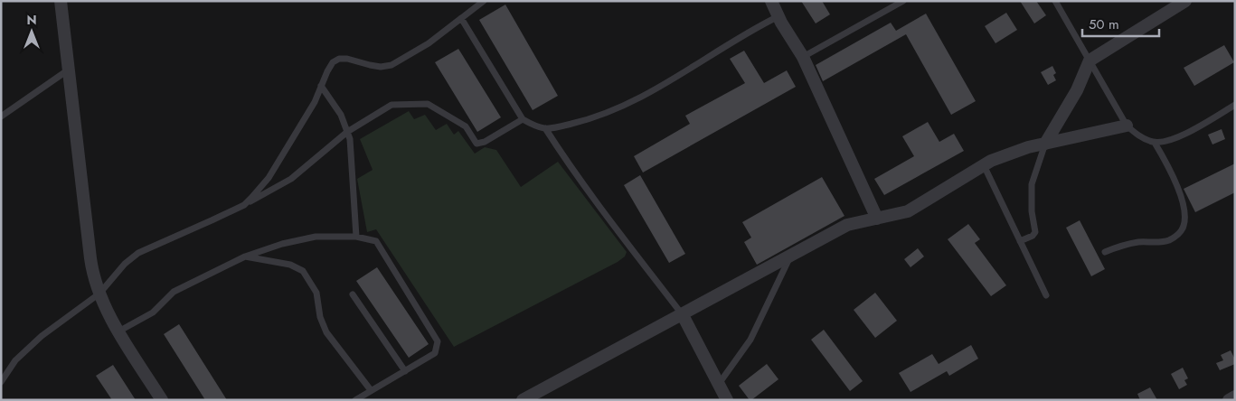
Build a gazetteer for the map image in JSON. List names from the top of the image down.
{
  "scale_bar": "50 m",
  "north": "top"
}
